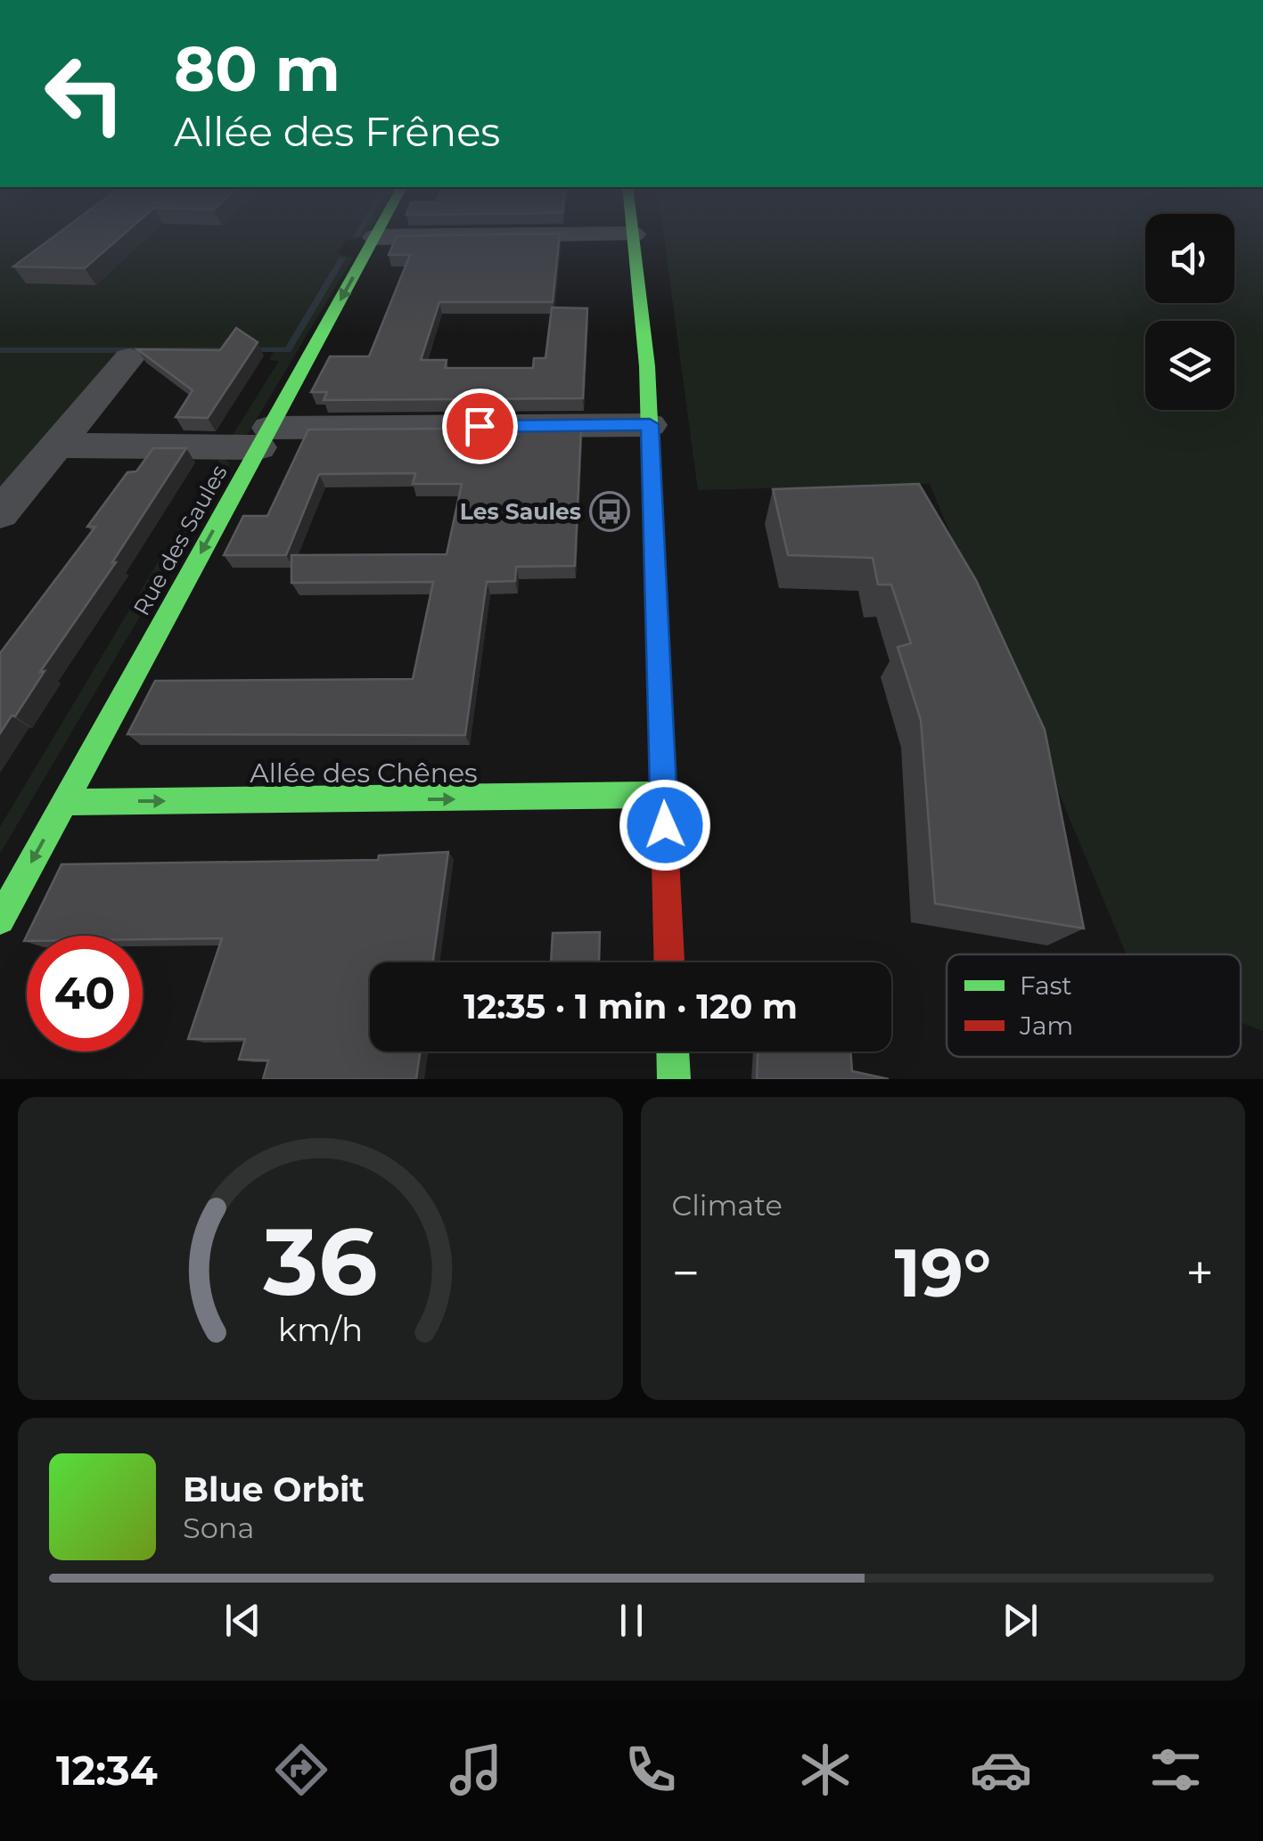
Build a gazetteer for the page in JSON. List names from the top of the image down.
{
  "streets": {
    "street": ["Rue des Saules", "Allée des Chênes"]
  },
  "crossings": [
    ["Rue des Saules", "Allée des Chênes"]
  ],
  "one_way": ["Rue des Saules", "Allée des Chênes"],
  "places": {
    "bus stop": ["Les Saules"]
  },
  "legend": ["Fast", "Jam"],
  "page": {
    "turn": ["80 m", "Allée des Frênes"],
    "limit": "40",
    "trip": "12:35 · 1 min · 120 m",
    "tile": "Climate",
    "heat": ["−", "19°", "+"],
    "song": ["Blue Orbit", "Sona"],
    "tabs": "12:34",
    "gauge": ["36", "km/h"]
  }
}
